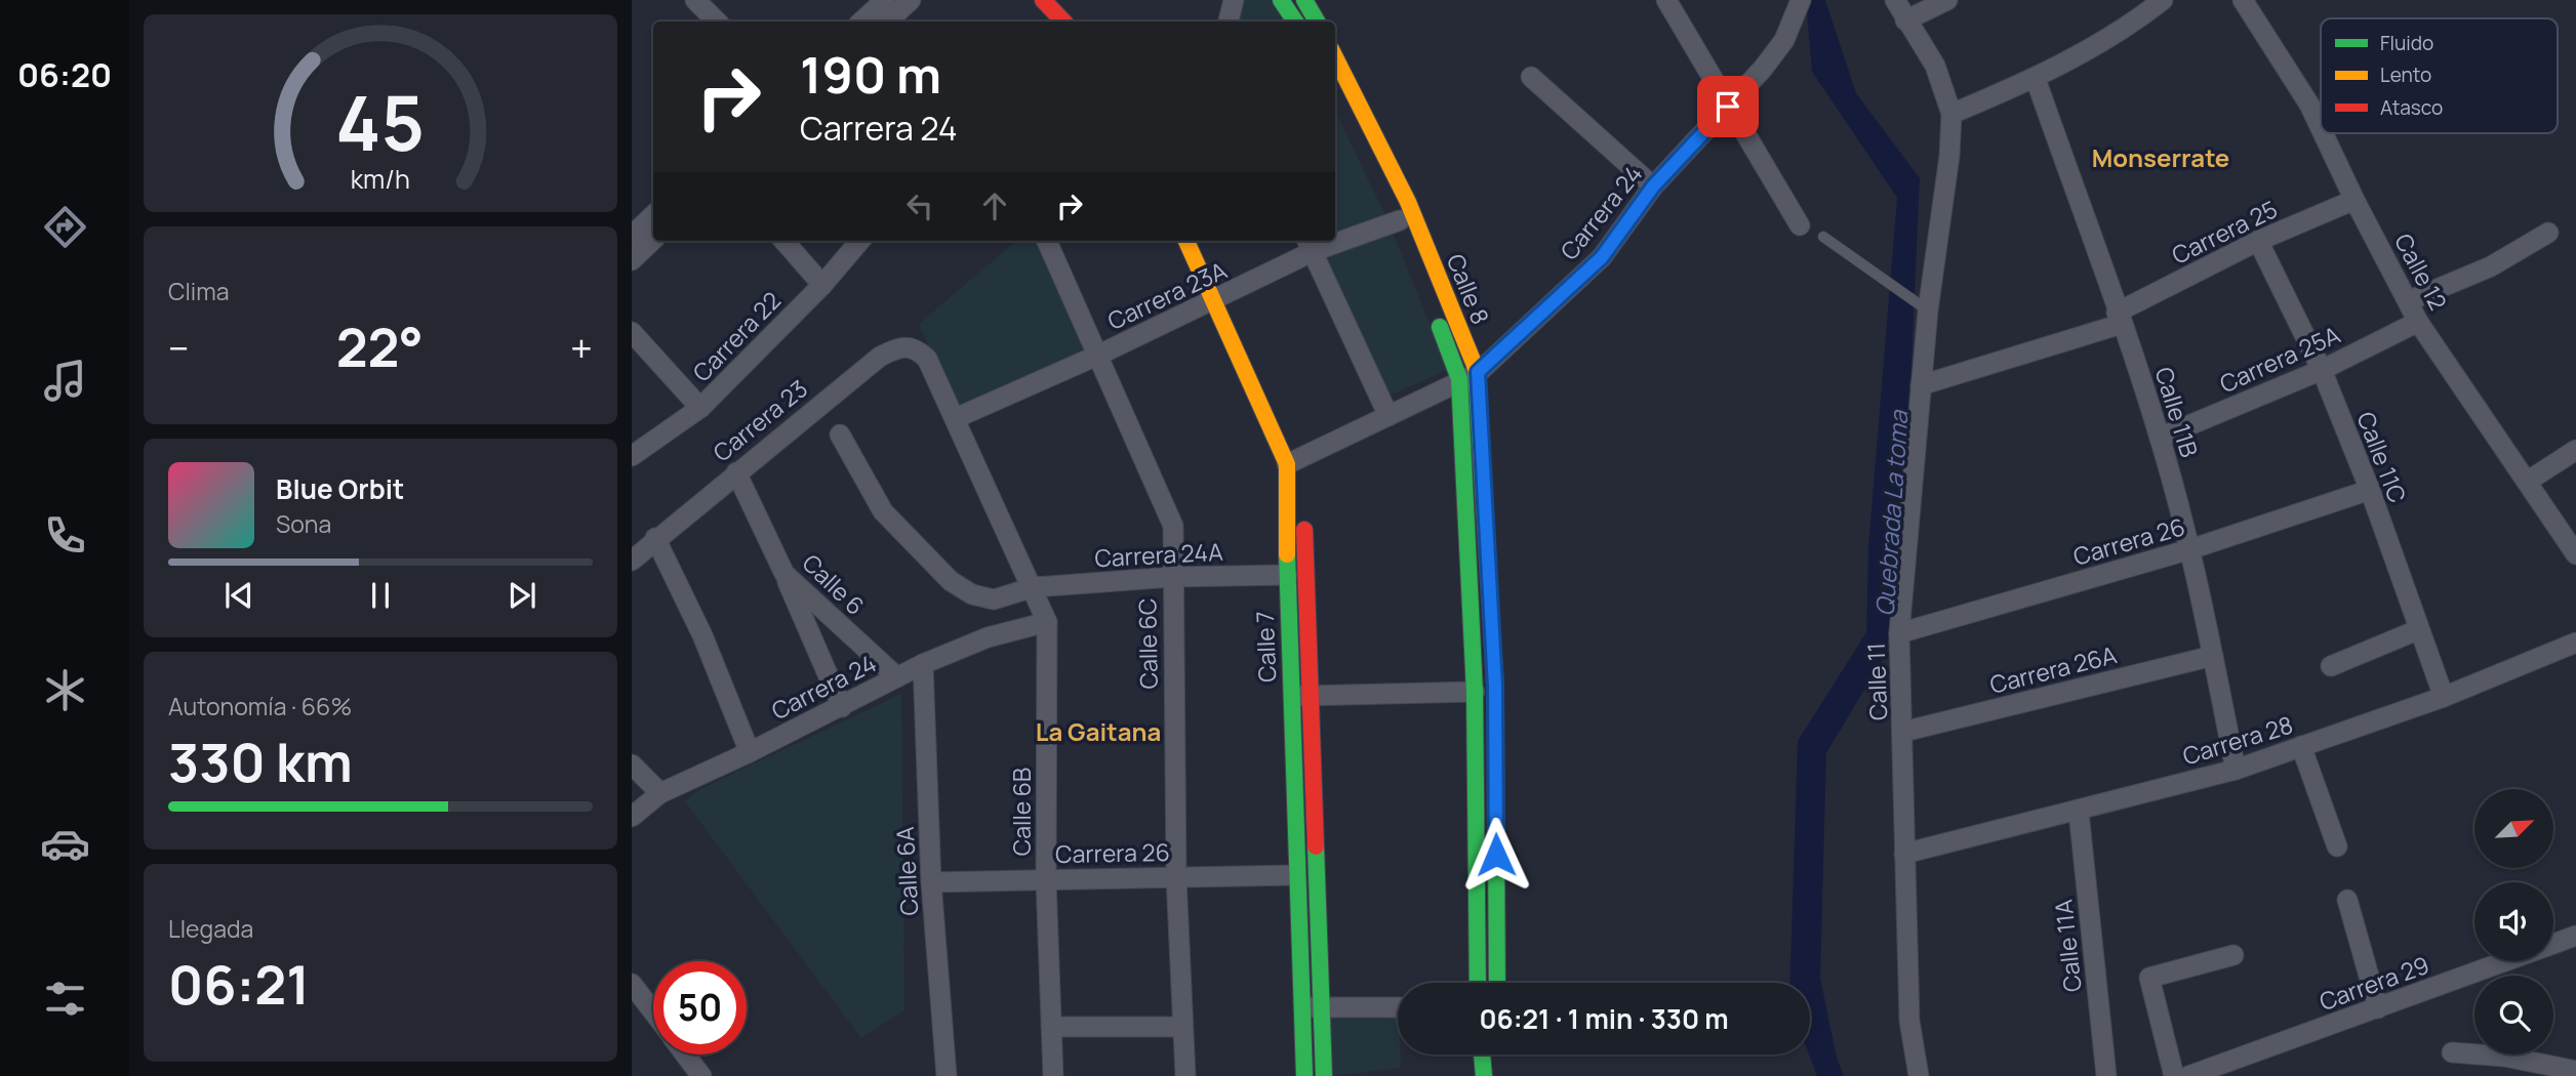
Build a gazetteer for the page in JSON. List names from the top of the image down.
{
  "streets": {
    "main road": ["Calle 8", "Calle 7"],
    "street": [
      "Carrera 24",
      "Carrera 25",
      "Calle 12",
      "Carrera 23A",
      "Carrera 22",
      "Carrera 25A",
      "Calle 11B",
      "Carrera 23",
      "Calle 11C",
      "Carrera 26",
      "Carrera 24A",
      "Calle 6",
      "Calle 6C",
      "Carrera 26A",
      "Calle 11",
      "Carrera 28",
      "Calle 6B",
      "Calle 6A",
      "Calle 11A",
      "Carrera 29"
    ]
  },
  "crossings": [
    ["Carrera 24", "Calle 8"],
    ["Carrera 24", "Calle 6"],
    ["Carrera 24", "Calle 7"],
    ["Carrera 24", "Calle 6B"],
    ["Carrera 24", "Calle 6A"],
    ["Carrera 25", "Calle 12"],
    ["Carrera 25", "Calle 11B"],
    ["Carrera 25", "Calle 11C"],
    ["Carrera 25", "Calle 11"],
    ["Calle 12", "Carrera 25A"],
    ["Calle 8", "Carrera 23A"],
    ["Carrera 23A", "Calle 6C"],
    ["Carrera 23A", "Calle 7"],
    ["Carrera 23A", "Calle 6B"],
    ["Carrera 25A", "Calle 11B"],
    ["Carrera 25A", "Calle 11C"],
    ["Calle 11B", "Carrera 26"],
    ["Calle 11B", "Carrera 26A"],
    ["Calle 11B", "Carrera 28"],
    ["Carrera 23", "Calle 6"],
    ["Carrera 23", "Calle 6B"],
    ["Calle 11C", "Carrera 26"],
    ["Calle 11C", "Carrera 28"],
    ["Carrera 26", "Calle 6C"],
    ["Carrera 26", "Calle 7"],
    ["Carrera 26", "Calle 11"],
    ["Carrera 26", "Calle 6B"],
    ["Carrera 26", "Calle 6A"],
    ["Carrera 24A", "Calle 6C"],
    ["Carrera 24A", "Calle 7"],
    ["Carrera 24A", "Calle 6B"],
    ["Carrera 26A", "Calle 11"],
    ["Calle 11", "Carrera 28"],
    ["Carrera 28", "Calle 11A"]
  ],
  "districts": ["Monserrate", "La Gaitana"],
  "water": ["Quebrada La toma"],
  "legend": ["Fluido", "Lento", "Atasco"],
  "north": "top right",
  "page": {
    "tabs": "06:20",
    "turn": ["190 m", "Carrera 24"],
    "tile": [
      "Clima",
      ["Autonomía · 66%", "330 km"],
      ["Llegada", "06:21"]
    ],
    "heat": ["−", "22°", "+"],
    "song": ["Blue Orbit", "Sona"],
    "limit": "50",
    "trip": "06:21 · 1 min · 330 m",
    "gauge": ["45", "km/h"]
  }
}
